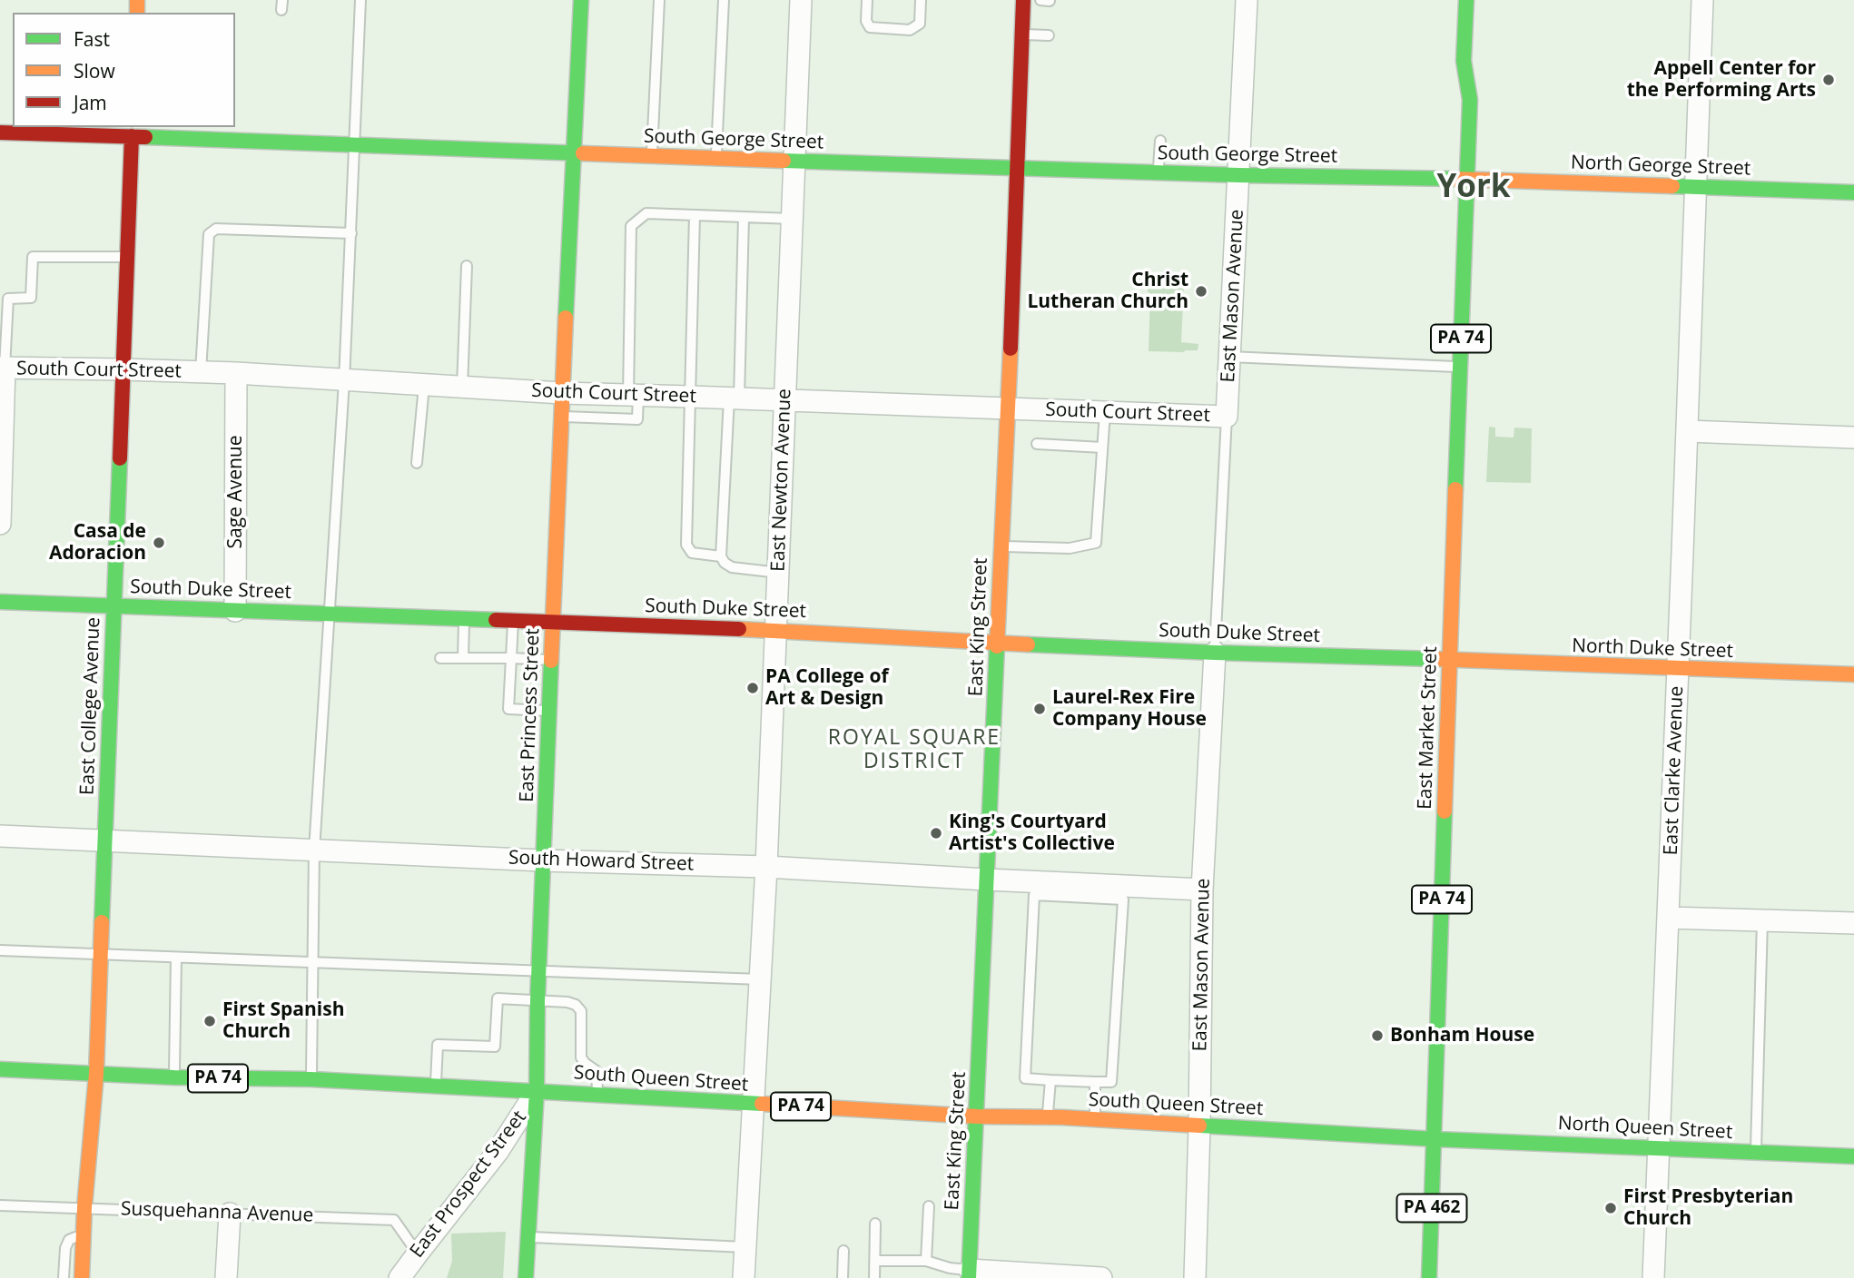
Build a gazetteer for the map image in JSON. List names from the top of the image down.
{
  "streets": {
    "main road": [
      "South George Street",
      "North George Street",
      "PA 74",
      "South Duke Street",
      "East King Street",
      "North Duke Street",
      "East College Avenue",
      "East Princess Street",
      "East Market Street",
      "South Queen Street",
      "North Queen Street",
      "PA 462"
    ],
    "street": [
      "East Mason Avenue",
      "South Court Street",
      "East Newton Avenue",
      "Sage Avenue",
      "East Clarke Avenue",
      "South Howard Street",
      "East Prospect Street"
    ],
    "lane": ["Susquehanna Avenue"]
  },
  "crossings": [
    ["South George Street", "North George Street"],
    ["South George Street", "East Mason Avenue"],
    ["South George Street", "PA 74"],
    ["South George Street", "East Newton Avenue"],
    ["South George Street", "East King Street"],
    ["South George Street", "East College Avenue"],
    ["South George Street", "East Princess Street"],
    ["South George Street", "East Market Street"],
    ["North George Street", "PA 74"],
    ["North George Street", "East Market Street"],
    ["North George Street", "East Clarke Avenue"],
    ["East Mason Avenue", "South Court Street"],
    ["East Mason Avenue", "South Duke Street"],
    ["East Mason Avenue", "South Howard Street"],
    ["East Mason Avenue", "South Queen Street"],
    ["PA 74", "East Market Street"],
    ["South Court Street", "East Newton Avenue"],
    ["South Court Street", "Sage Avenue"],
    ["South Court Street", "East King Street"],
    ["South Court Street", "East College Avenue"],
    ["South Court Street", "East Princess Street"],
    ["East Newton Avenue", "South Duke Street"],
    ["East Newton Avenue", "South Howard Street"],
    ["East Newton Avenue", "South Queen Street"],
    ["Sage Avenue", "South Duke Street"],
    ["South Duke Street", "East King Street"],
    ["South Duke Street", "North Duke Street"],
    ["South Duke Street", "East College Avenue"],
    ["South Duke Street", "East Princess Street"],
    ["South Duke Street", "East Market Street"],
    ["East King Street", "South Howard Street"],
    ["East King Street", "South Queen Street"],
    ["North Duke Street", "East Market Street"],
    ["North Duke Street", "East Clarke Avenue"],
    ["East College Avenue", "South Howard Street"],
    ["East College Avenue", "South Queen Street"],
    ["East College Avenue", "Susquehanna Avenue"],
    ["East Princess Street", "South Howard Street"],
    ["East Princess Street", "South Queen Street"],
    ["East Princess Street", "East Prospect Street"],
    ["East Market Street", "South Queen Street"],
    ["East Market Street", "North Queen Street"],
    ["East Clarke Avenue", "North Queen Street"],
    ["South Queen Street", "North Queen Street"],
    ["South Queen Street", "East Prospect Street"],
    ["East Prospect Street", "Susquehanna Avenue"]
  ],
  "districts": ["York", "ROYAL SQUARE DISTRICT"],
  "places": [
    "Appell Center for the Performing Arts",
    "Christ Lutheran Church",
    "Casa de Adoracion",
    "PA College of Art & Design",
    "Laurel-Rex Fire Company House",
    "King's Courtyard Artist's Collective",
    "First Spanish Church",
    "Bonham House",
    "First Presbyterian Church"
  ],
  "legend": ["Fast", "Slow", "Jam"]
}
